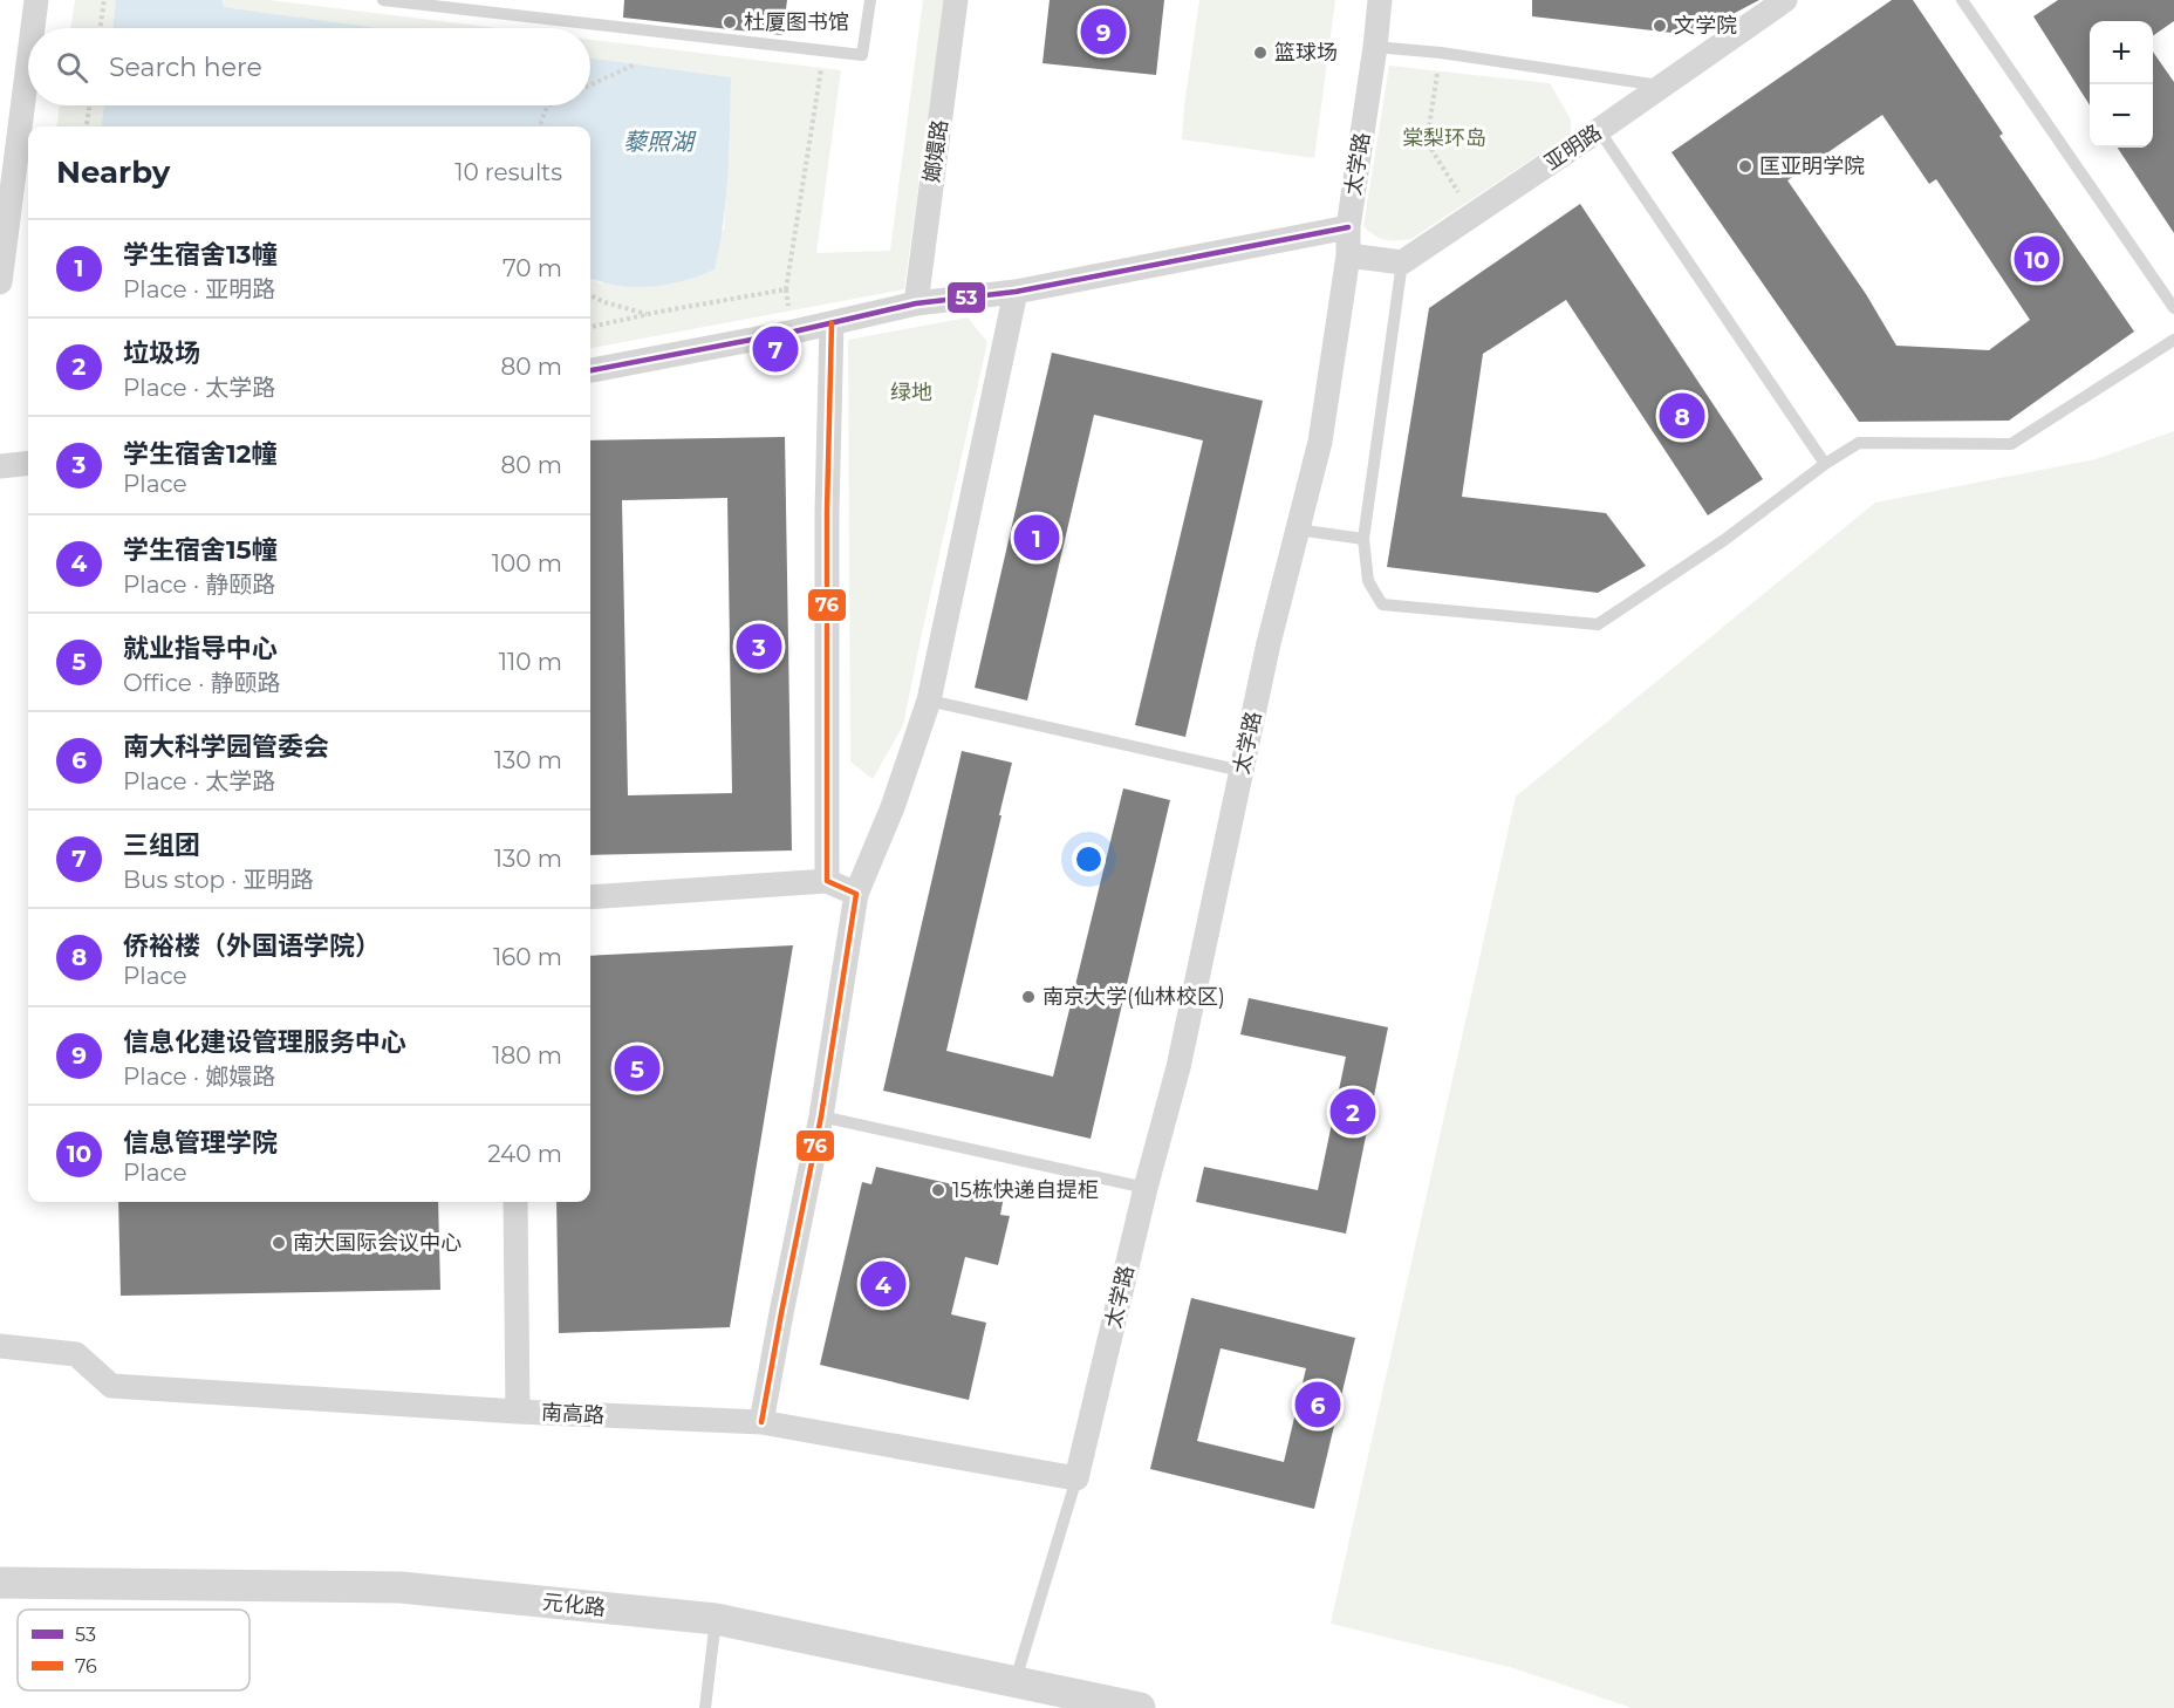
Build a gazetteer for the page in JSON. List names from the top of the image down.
{
  "streets": {
    "street": [
      "亚明路",
      "嫏嬛路",
      "太学路",
      "南高路",
      "元化路"
    ]
  },
  "crossings": [
    ["太学路", "南高路"]
  ],
  "water": ["藜照湖"],
  "parks": ["棠梨环岛", "绿地"],
  "places": [
    "杜厦图书馆",
    "文学院",
    "篮球场",
    "匡亚明学院",
    "南京大学(仙林校区)",
    "15栋快递自提柜",
    "南大国际会议中心"
  ],
  "lines": ["transit line 53", "transit line 76"],
  "legend": ["53", "76"],
  "page": {
    "pins": [
      "9",
      "10",
      "7",
      "8",
      "1",
      "3",
      "5",
      "2",
      "4",
      "6"
    ],
    "map_buttons": ["+", "−"],
    "search": "Search here",
    "heading": ["Nearby", "10 results"],
    "list": [
      {
        "mark": "1",
        "name": "学生宿舍13幢",
        "note": "Place · 亚明路",
        "value": "70 m"
      },
      {
        "mark": "2",
        "name": "垃圾场",
        "note": "Place · 太学路",
        "value": "80 m"
      },
      {
        "mark": "3",
        "name": "学生宿舍12幢",
        "note": "Place",
        "value": "80 m"
      },
      {
        "mark": "4",
        "name": "学生宿舍15幢",
        "note": "Place · 静颐路",
        "value": "100 m"
      },
      {
        "mark": "5",
        "name": "就业指导中心",
        "note": "Office · 静颐路",
        "value": "110 m"
      },
      {
        "mark": "6",
        "name": "南大科学园管委会",
        "note": "Place · 太学路",
        "value": "130 m"
      },
      {
        "mark": "7",
        "name": "三组团",
        "note": "Bus stop · 亚明路",
        "value": "130 m"
      },
      {
        "mark": "8",
        "name": "侨裕楼（外国语学院）",
        "note": "Place",
        "value": "160 m"
      },
      {
        "mark": "9",
        "name": "信息化建设管理服务中心",
        "note": "Place · 嫏嬛路",
        "value": "180 m"
      },
      {
        "mark": "10",
        "name": "信息管理学院",
        "note": "Place",
        "value": "240 m"
      }
    ]
  }
}
